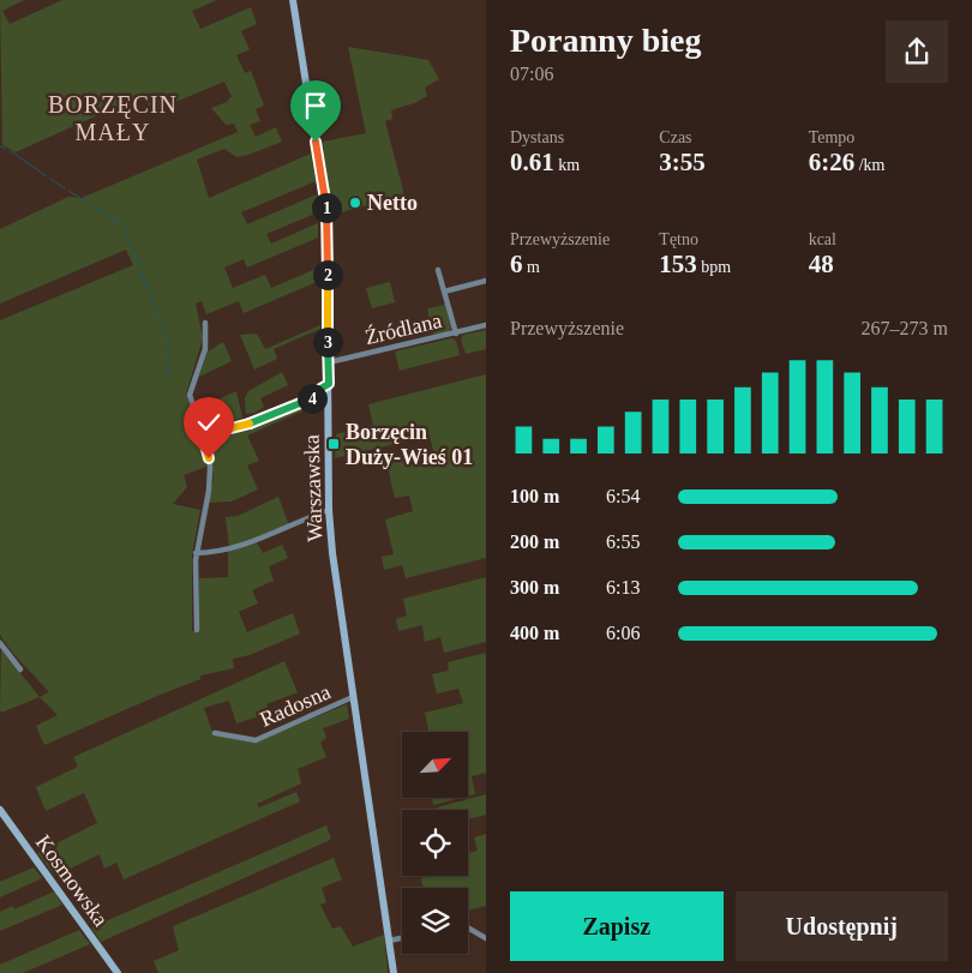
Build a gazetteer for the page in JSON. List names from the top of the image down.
{
  "streets": {
    "main road": ["Warszawska", "Kosmowska"],
    "street": ["Źródlana", "Radosna"]
  },
  "crossings": [
    ["Źródlana", "Warszawska"],
    ["Warszawska", "Radosna"]
  ],
  "districts": ["BORZĘCIN MAŁY"],
  "places": {
    "other": ["Netto"],
    "transit": ["Borzęcin Duży-Wieś 01"]
  },
  "north": "top right",
  "page": {
    "heading": ["Poranny bieg", "07:06"],
    "stats": [
      ["Dystans", "0.61 km"],
      ["Czas", "3:55"],
      ["Tempo", "6:26 /km"],
      ["Przewyższenie", "6 m"],
      ["Tętno", "153 bpm"],
      ["kcal", "48"]
    ],
    "pins": [
      "1",
      "2",
      "3",
      "4"
    ],
    "chart": ["Przewyższenie", "267–273 m"],
    "list": [
      {
        "name": "100 m",
        "note": "6:54"
      },
      {
        "name": "200 m",
        "note": "6:55"
      },
      {
        "name": "300 m",
        "note": "6:13"
      },
      {
        "name": "400 m",
        "note": "6:06"
      }
    ],
    "buttons": ["Zapisz", "Udostępnij"]
  }
}
